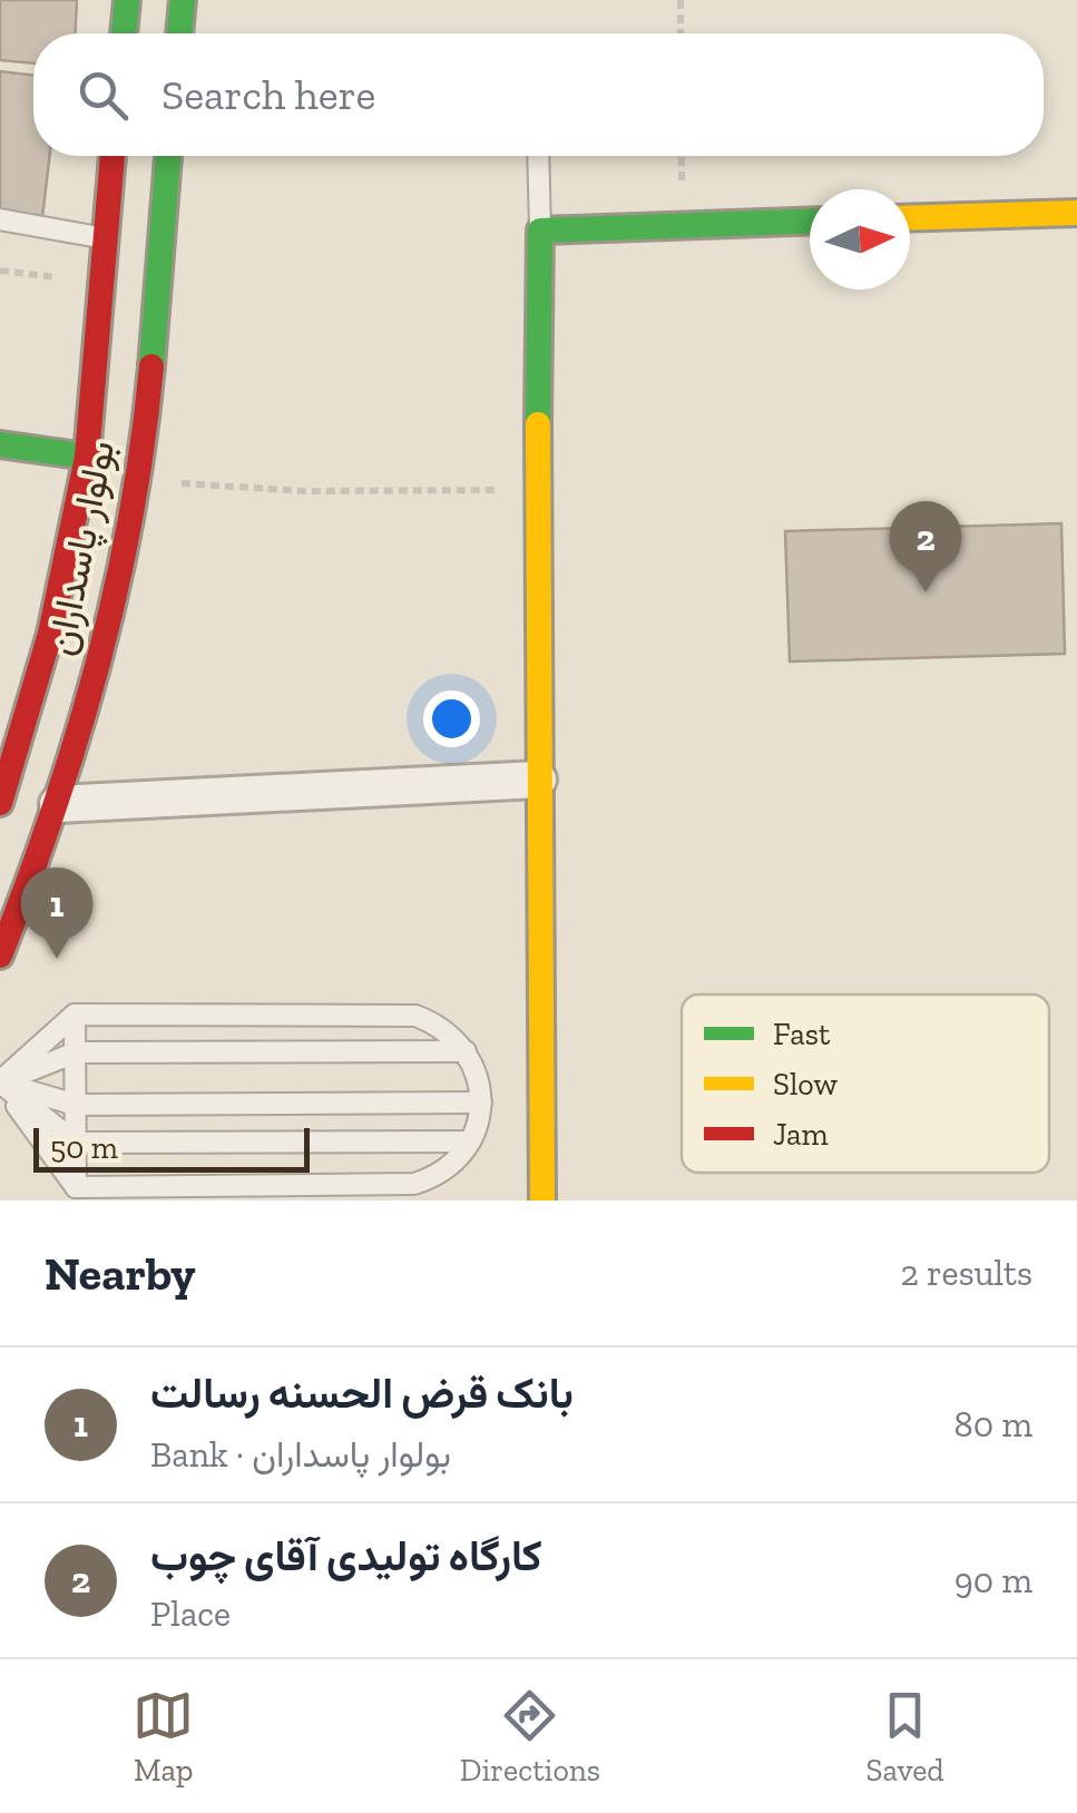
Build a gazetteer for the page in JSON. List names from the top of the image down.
{
  "streets": {
    "main road": ["بولوار پاسداران"]
  },
  "legend": ["Fast", "Slow", "Jam"],
  "scale_bar": "50 m",
  "north": "right",
  "page": {
    "search": "Search here",
    "pins": ["2", "1"],
    "scale": "50 m",
    "heading": ["Nearby", "2 results"],
    "list": [
      {
        "mark": "1",
        "name": "بانک قرض الحسنه رسالت",
        "note": "Bank · بولوار پاسداران",
        "value": "80 m"
      },
      {
        "mark": "2",
        "name": "کارگاه تولیدی آقای چوب",
        "note": "Place",
        "value": "90 m"
      }
    ],
    "nav": ["Map", "Directions", "Saved"]
  }
}
